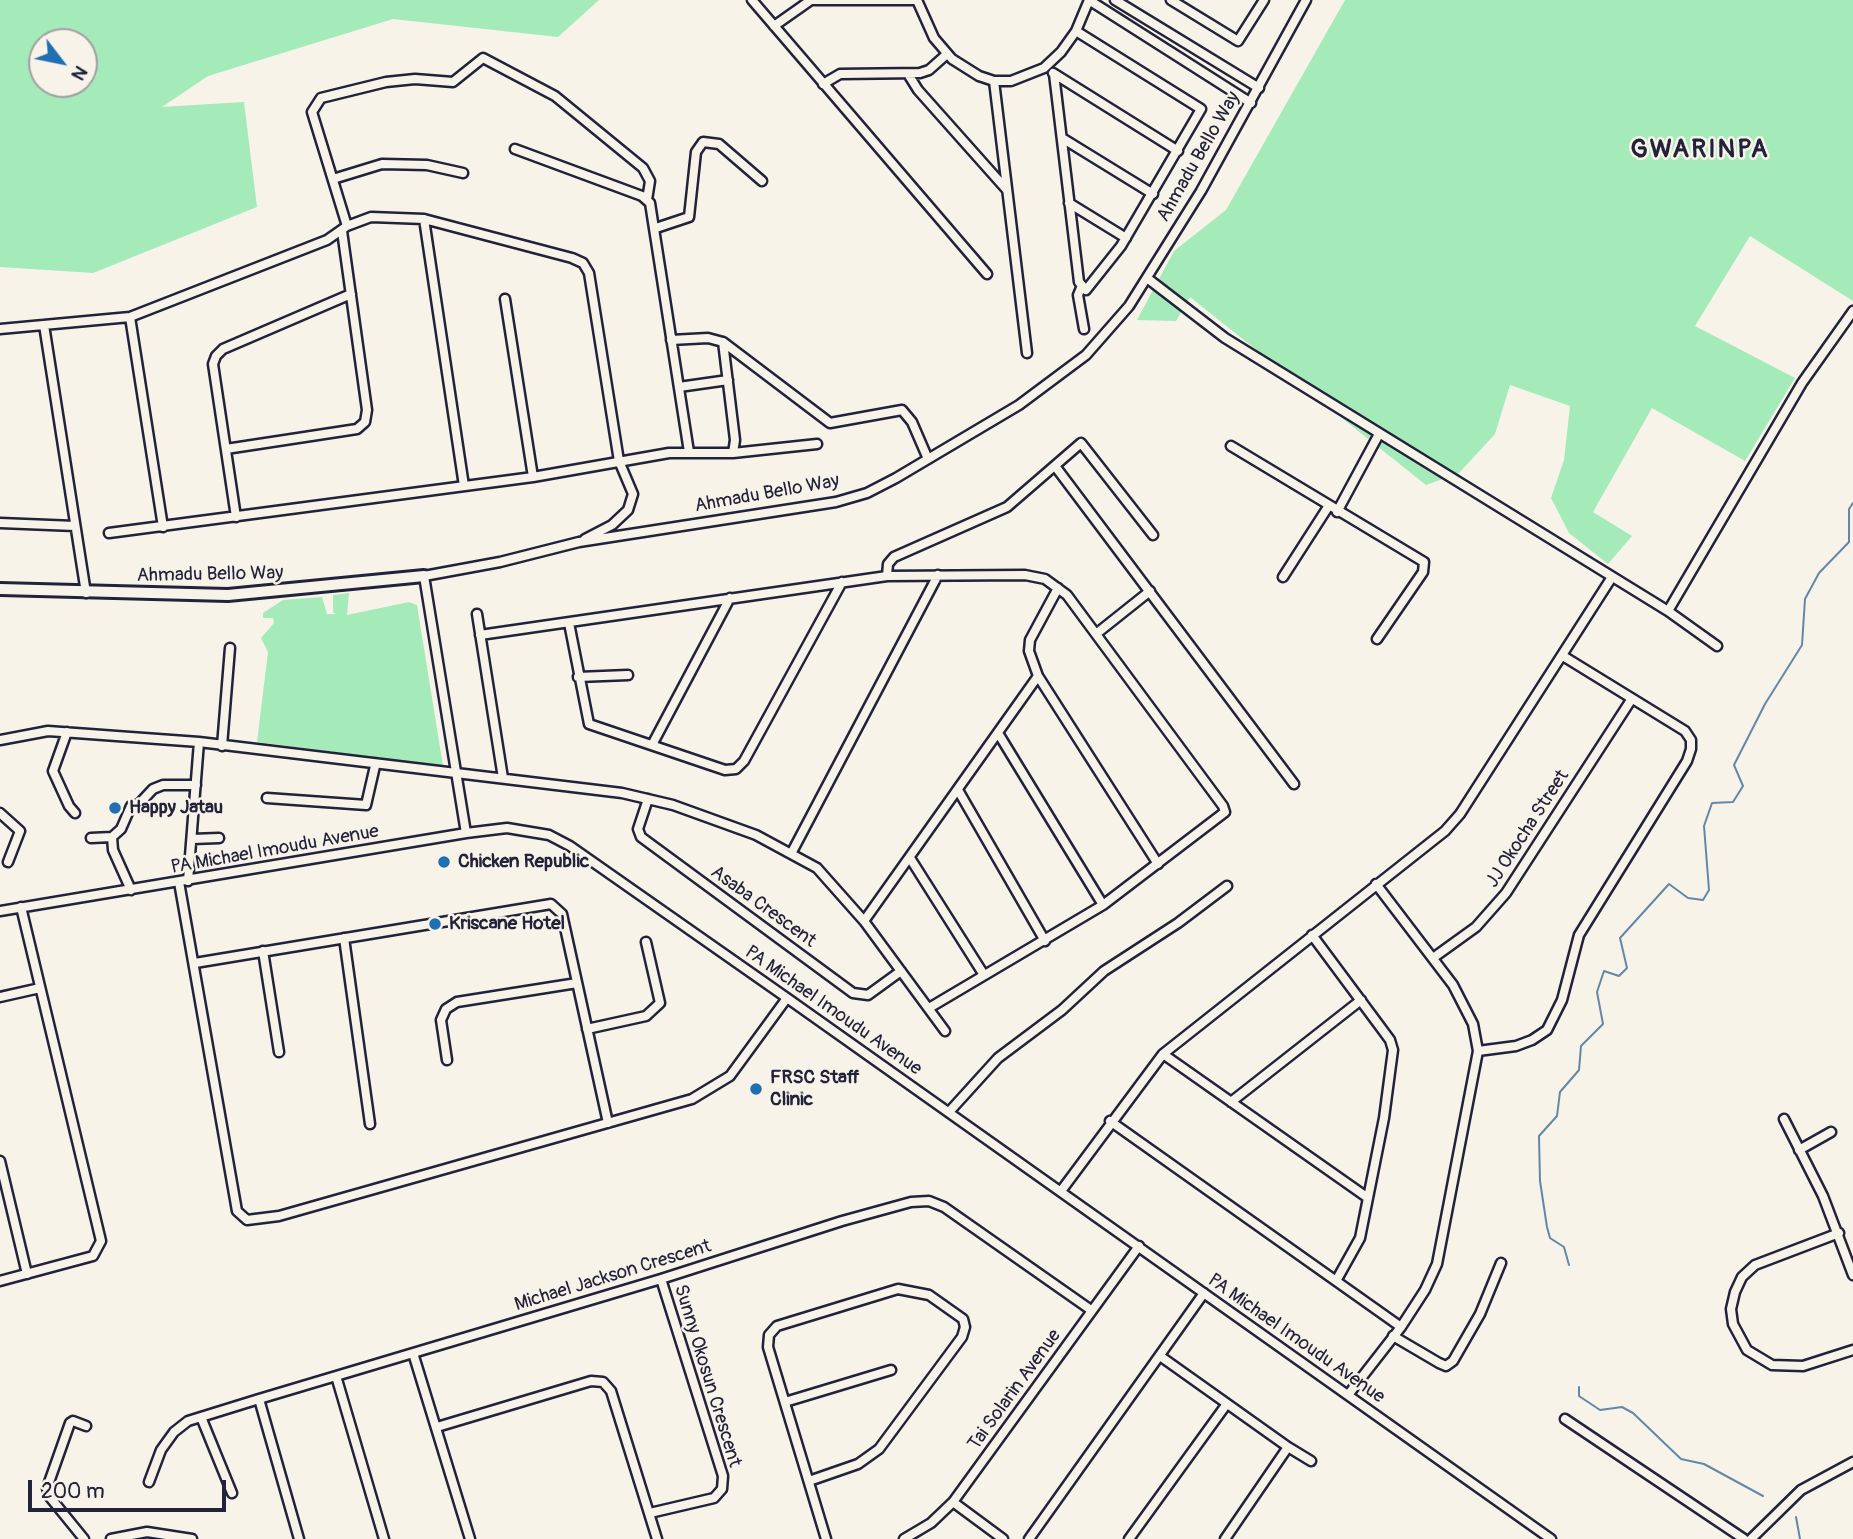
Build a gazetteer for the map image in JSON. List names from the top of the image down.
{
  "streets": {
    "main road": ["Ahmadu Bello Way"],
    "street": [
      "JJ Okocha Street",
      "PA Michael Imoudu Avenue",
      "Asaba Crescent",
      "Michael Jackson Crescent",
      "Sunny Okosun Crescent",
      "Tai Solarin Avenue"
    ]
  },
  "crossings": [
    ["PA Michael Imoudu Avenue", "Tai Solarin Avenue"],
    ["Michael Jackson Crescent", "Sunny Okosun Crescent"],
    ["Michael Jackson Crescent", "Tai Solarin Avenue"]
  ],
  "districts": ["GWARINPA"],
  "places": [
    "Happy Jatau",
    "Chicken Republic",
    "Kriscane Hotel",
    "FRSC Staff Clinic"
  ],
  "scale_bar": "200 m",
  "north": "bottom right"
}
